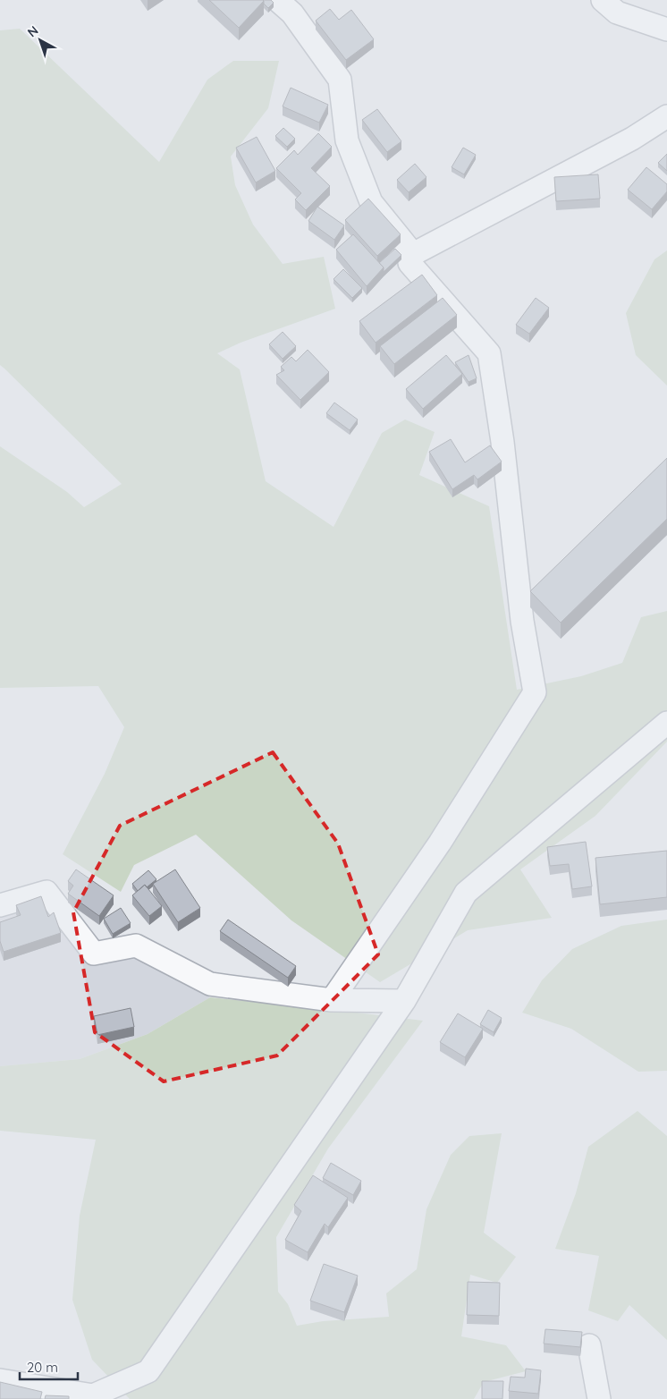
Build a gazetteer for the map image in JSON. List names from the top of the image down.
{
  "scale_bar": "20 m",
  "north": "top left"
}
